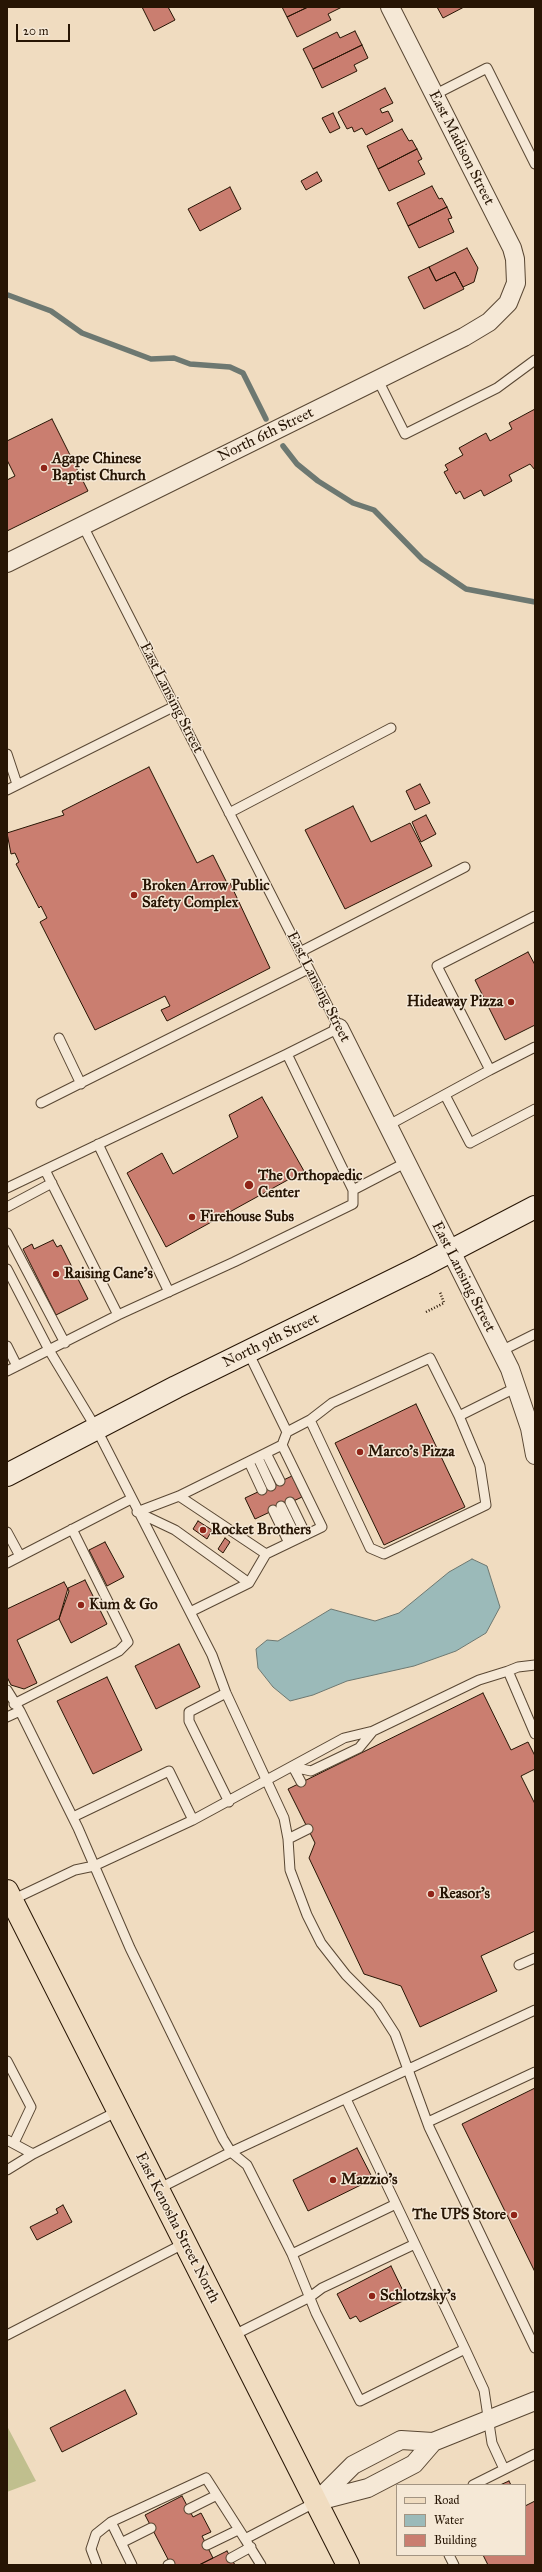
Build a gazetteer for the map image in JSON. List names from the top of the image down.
{
  "streets": {
    "main road": ["North 9th Street", "East Kenosha Street North"],
    "street": ["East Madison Street", "North 6th Street", "East Lansing Street"]
  },
  "crossings": [
    ["East Madison Street", "North 6th Street"],
    ["North 6th Street", "East Lansing Street"],
    ["East Lansing Street", "North 9th Street"]
  ],
  "places": [
    "Agape Chinese Baptist Church",
    "Broken Arrow Public Safety Complex",
    "Hideaway Pizza",
    "The Orthopaedic Center",
    "Firehouse Subs",
    "Raising Cane's",
    "Marco's Pizza",
    "Rocket Brothers",
    "Kum & Go",
    "Reasor's",
    "Mazzio's",
    "The UPS Store",
    "Schlotzsky's"
  ],
  "legend": ["Road", "Water", "Building"],
  "scale_bar": "20 m"
}
